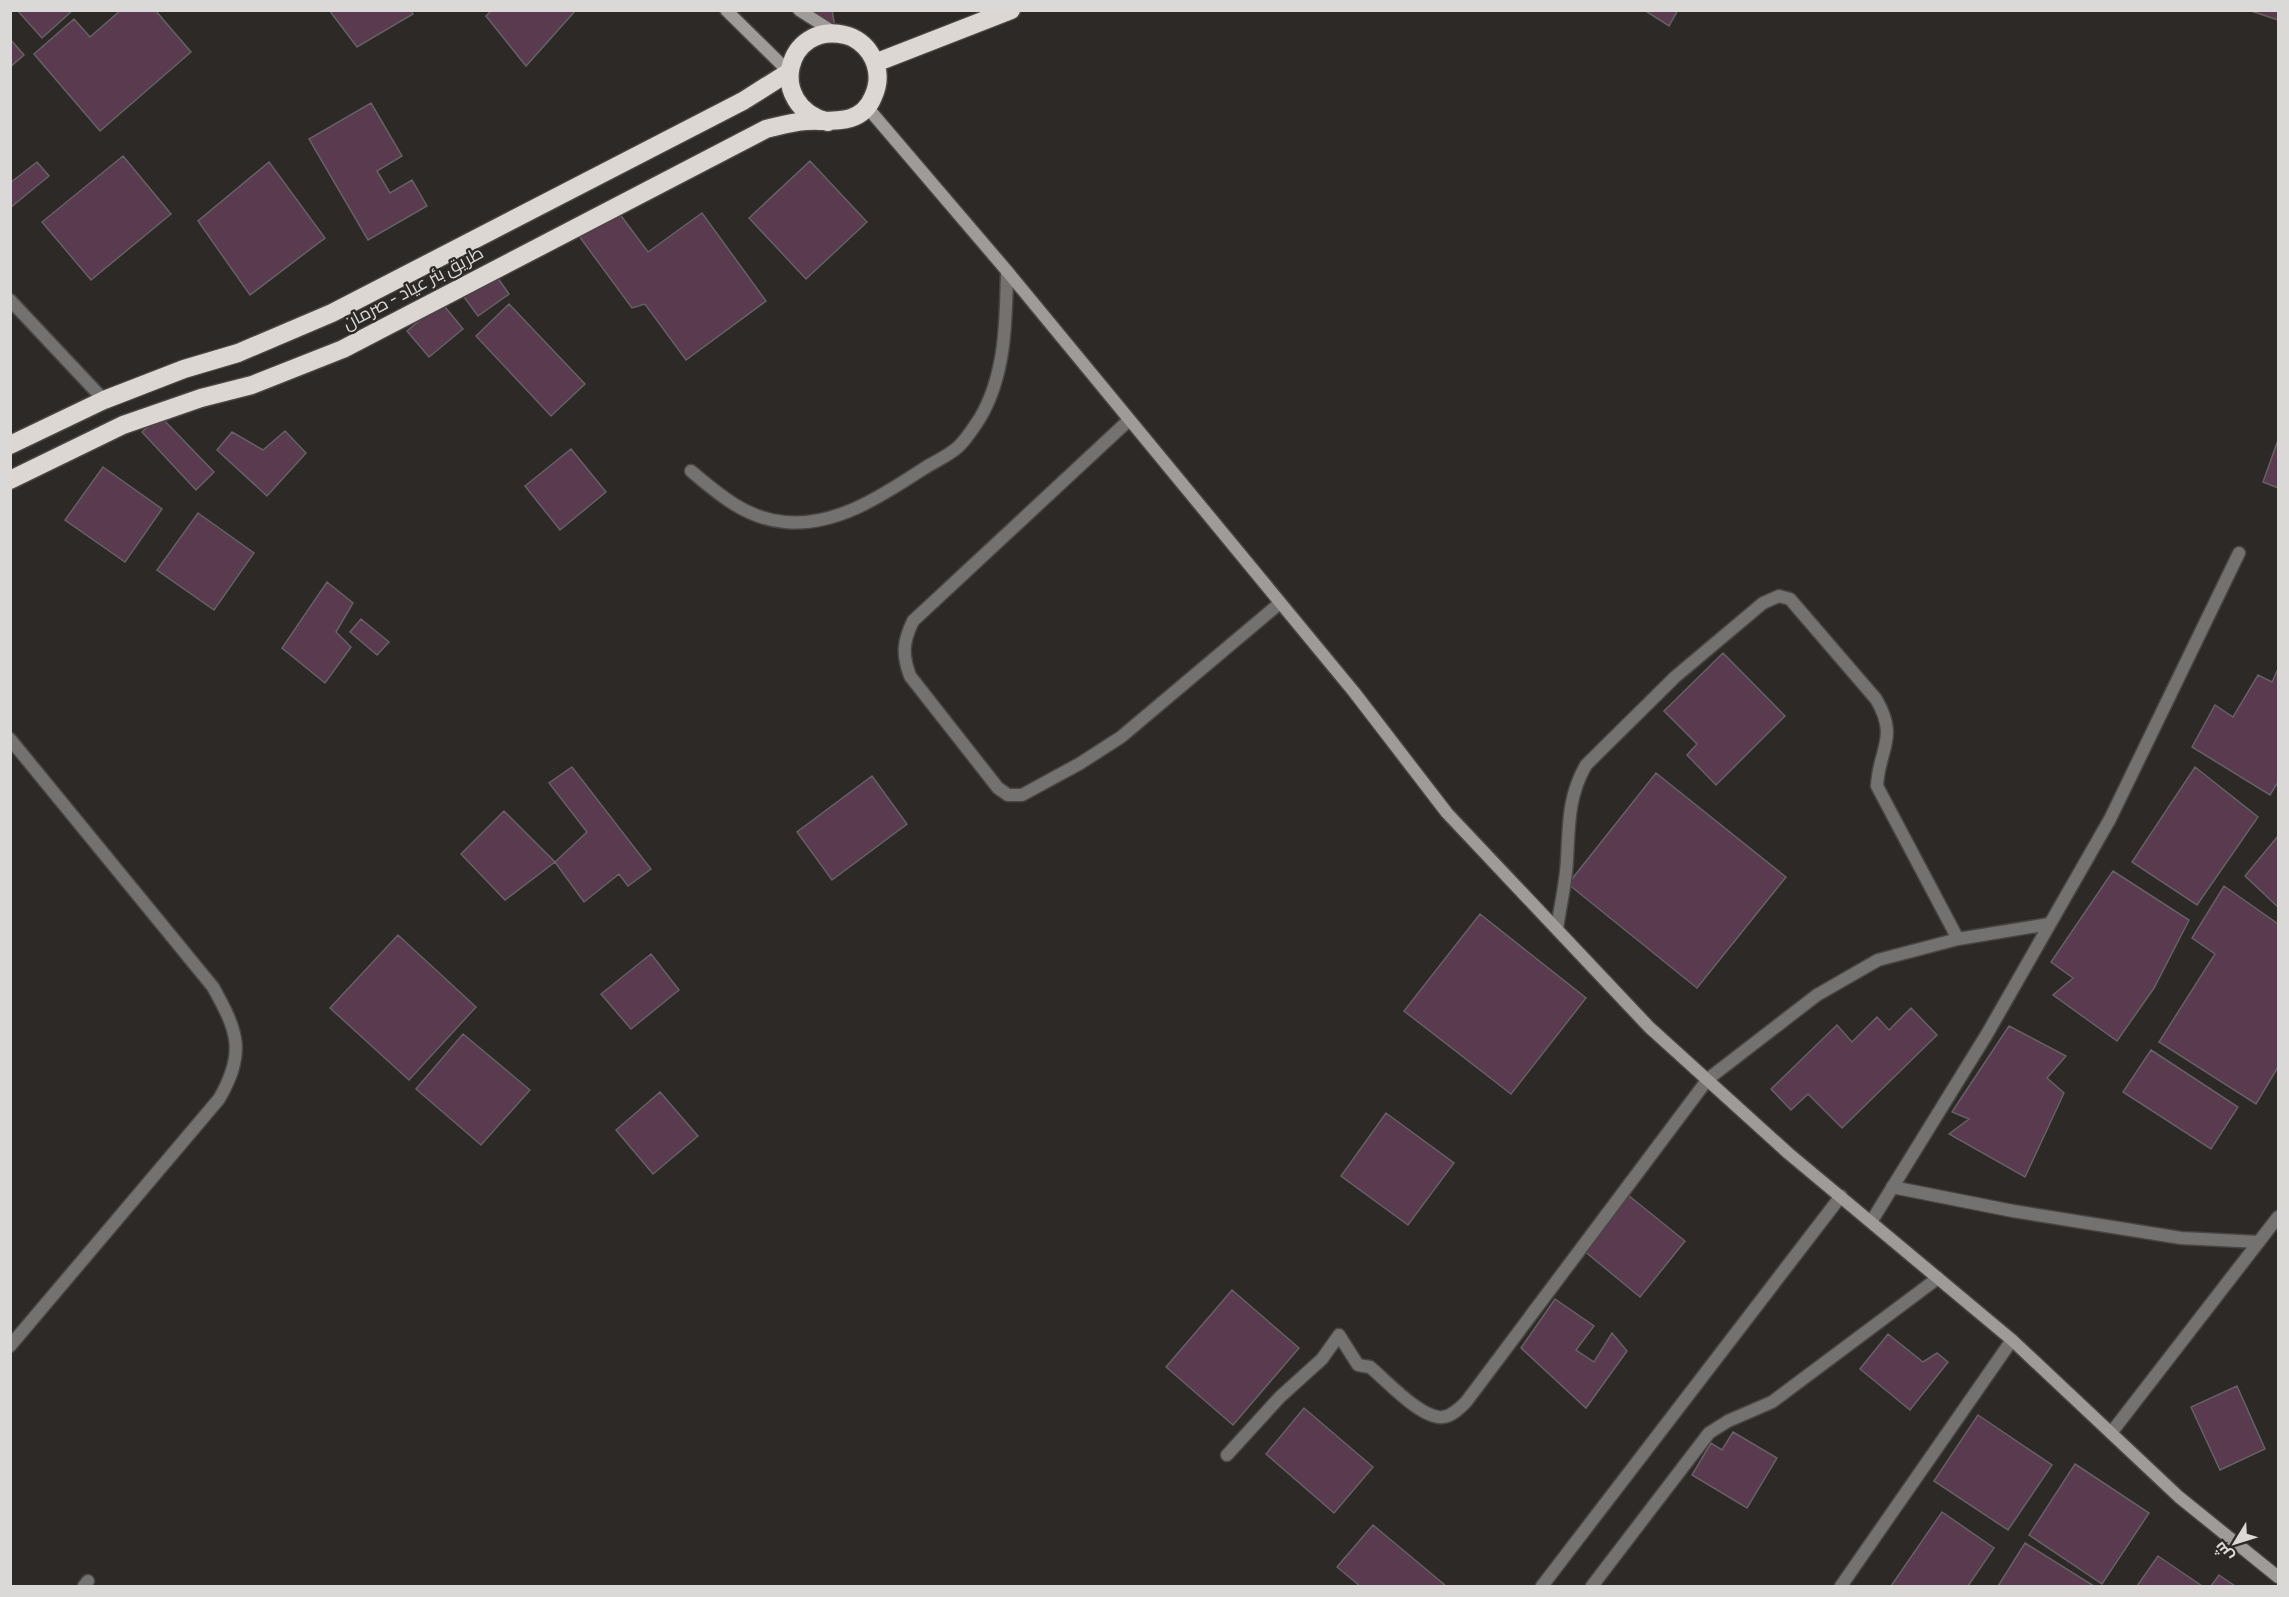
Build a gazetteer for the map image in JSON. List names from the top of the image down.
{
  "streets": {
    "highway": ["طريق بئر عياد - صرمان"]
  },
  "north": "bottom left"
}
